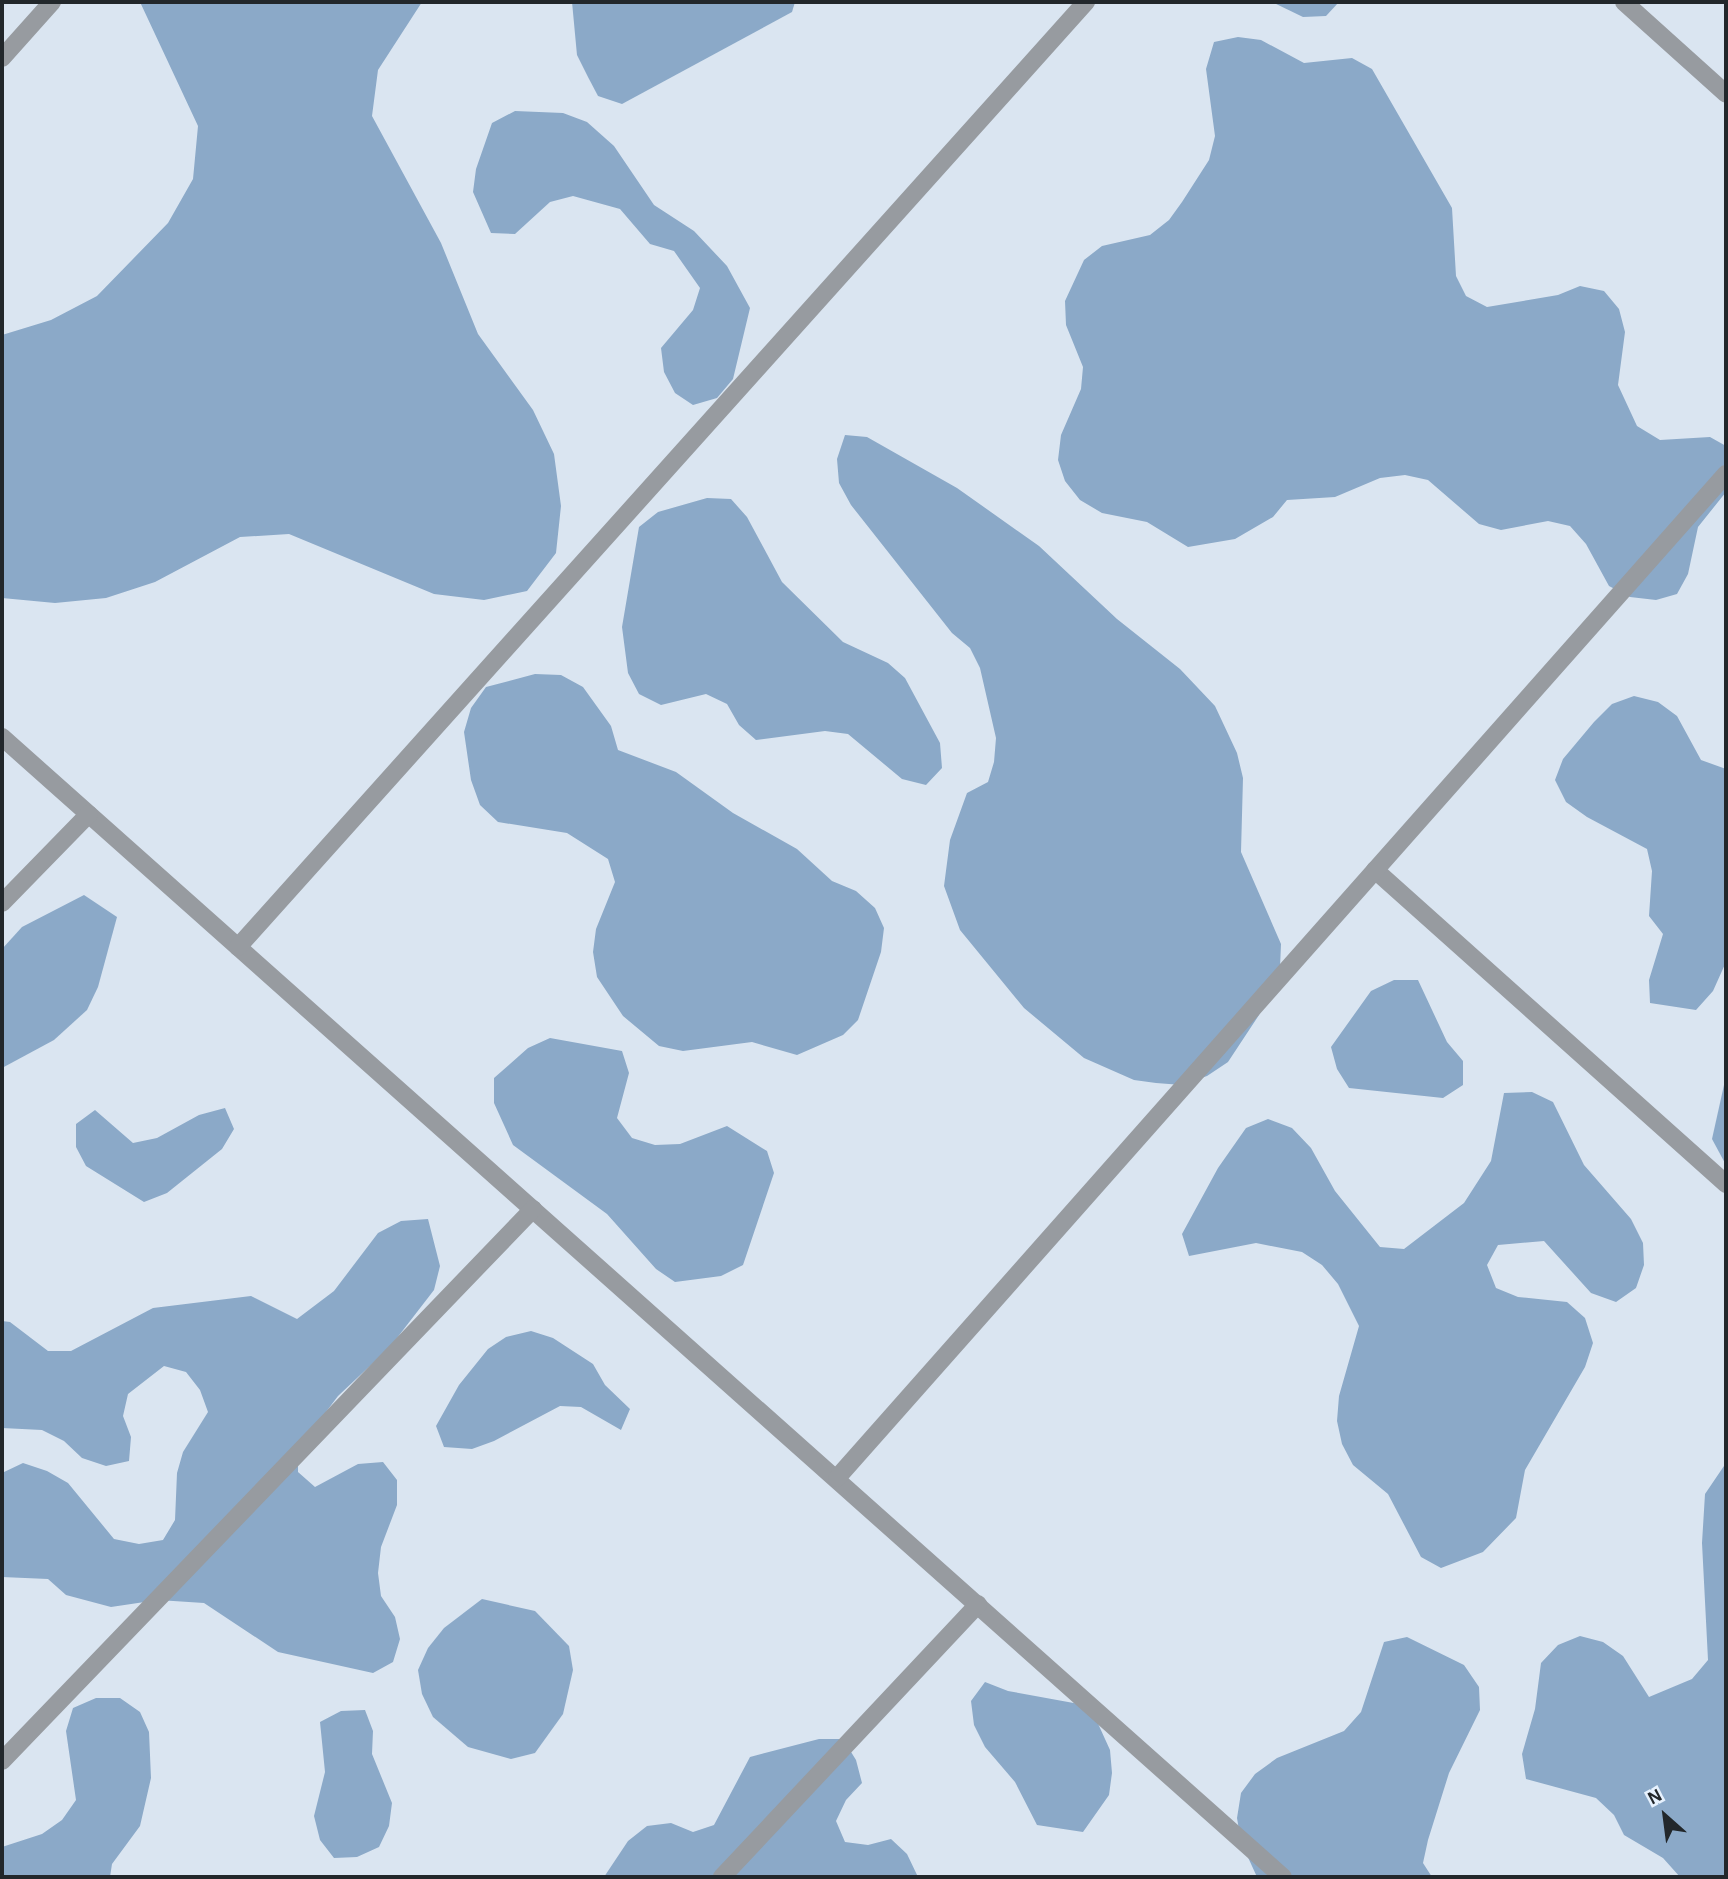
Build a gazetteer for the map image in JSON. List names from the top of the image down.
{
  "north": "top left"
}
